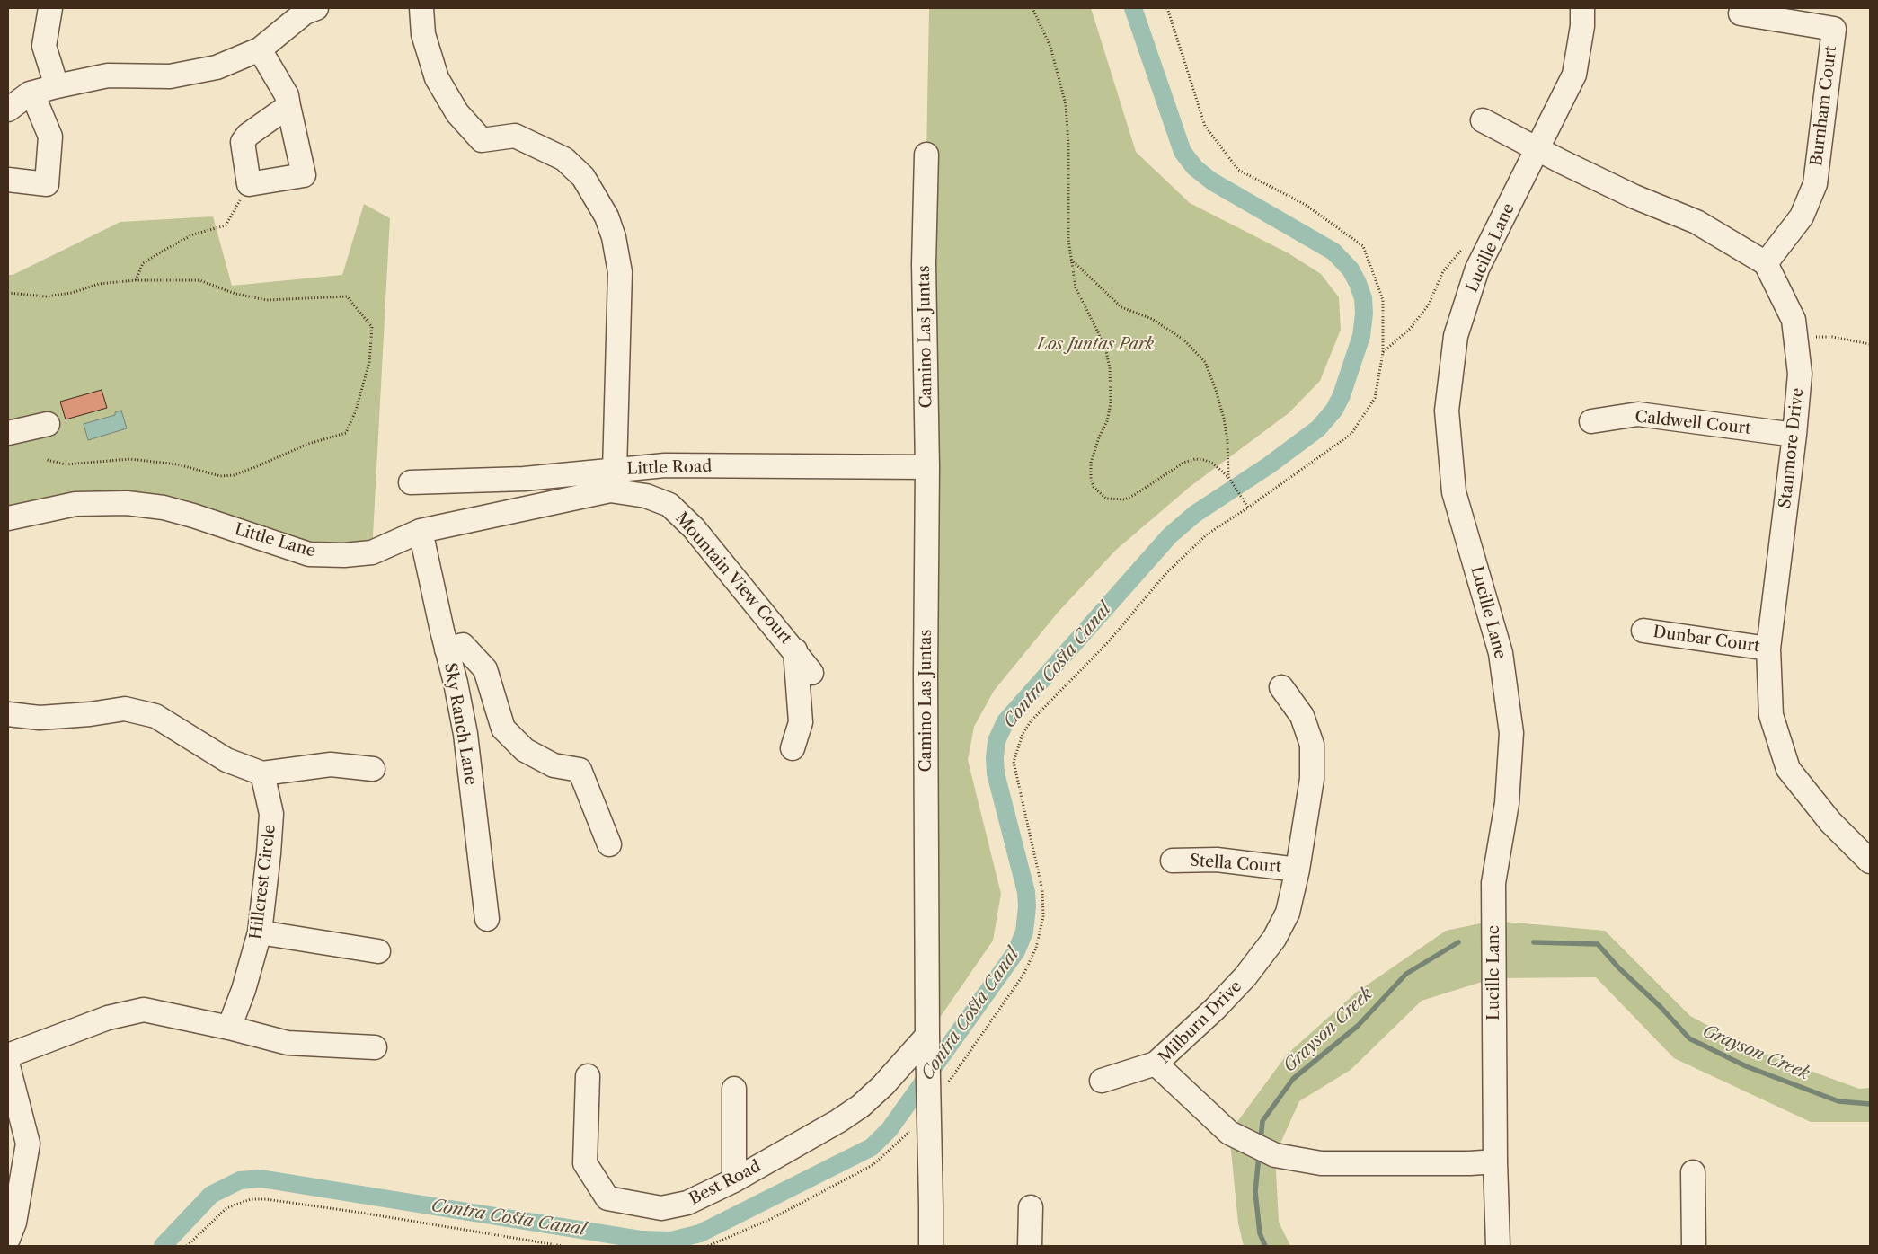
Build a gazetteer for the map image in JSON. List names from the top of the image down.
{
  "streets": {
    "street": [
      "Burnham Court",
      "Lucille Lane",
      "Camino Las Juntas",
      "Caldwell Court",
      "Stanmore Drive",
      "Little Road",
      "Little Lane",
      "Mountain View Court",
      "Dunbar Court",
      "Sky Ranch Lane",
      "Stella Court",
      "Hillcrest Circle",
      "Milburn Drive",
      "Best Road"
    ]
  },
  "crossings": [
    ["Burnham Court", "Stanmore Drive"],
    ["Lucille Lane", "Milburn Drive"],
    ["Camino Las Juntas", "Little Road"],
    ["Camino Las Juntas", "Best Road"],
    ["Caldwell Court", "Stanmore Drive"],
    ["Stanmore Drive", "Dunbar Court"],
    ["Little Lane", "Mountain View Court"],
    ["Little Lane", "Sky Ranch Lane"],
    ["Stella Court", "Milburn Drive"]
  ],
  "water": ["Contra Costa Canal", "Grayson Creek"],
  "parks": ["Los Juntas Park"]
}
